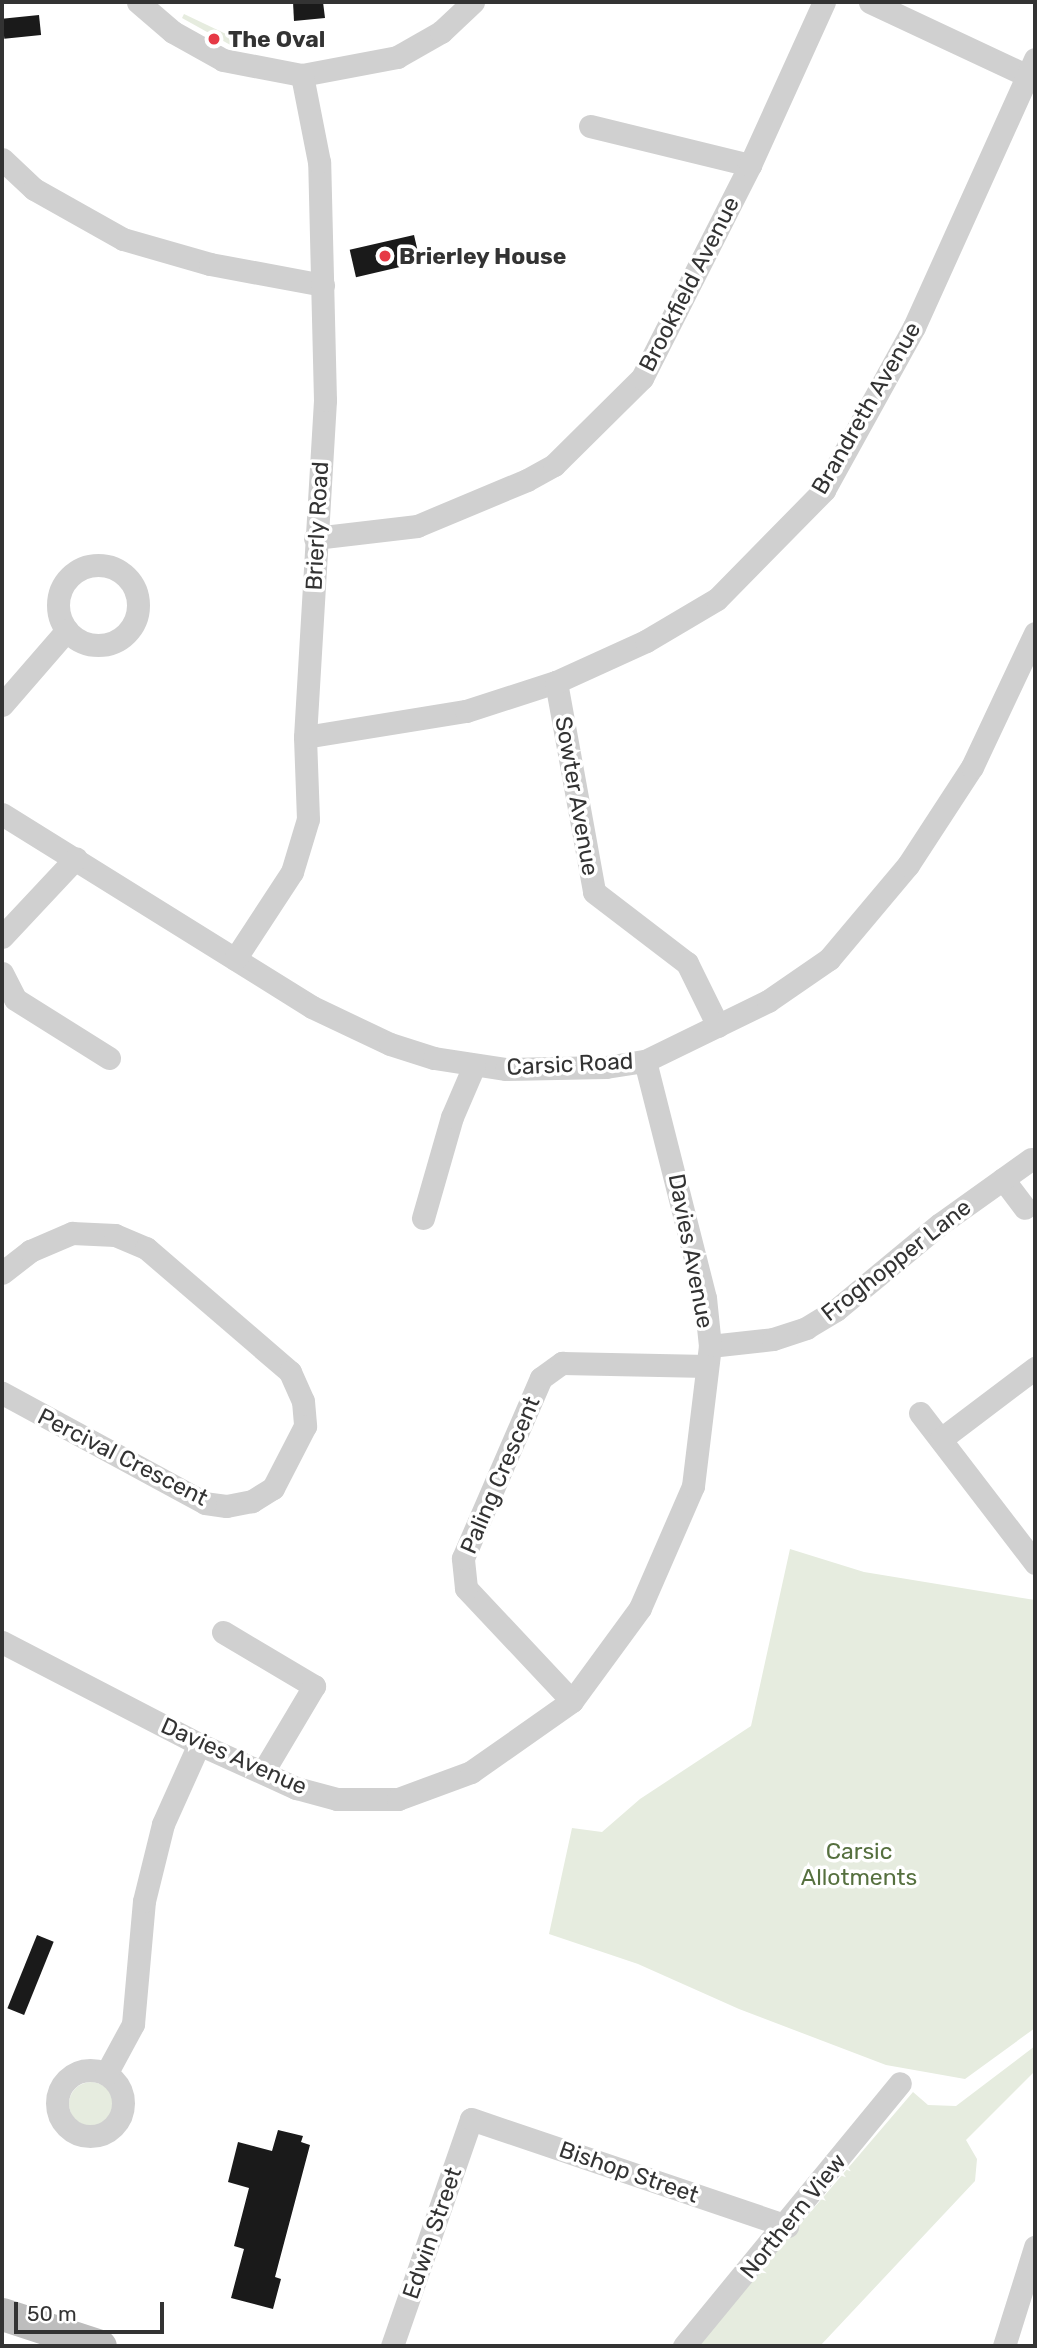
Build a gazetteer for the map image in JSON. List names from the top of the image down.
{
  "streets": {
    "street": [
      "Brookfield Avenue",
      "Brandreth Avenue",
      "Brierly Road",
      "Sowter Avenue",
      "Carsic Road",
      "Davies Avenue",
      "Froghopper Lane",
      "Percival Crescent",
      "Paling Crescent",
      "Bishop Street",
      "Northern View",
      "Edwin Street"
    ]
  },
  "crossings": [
    ["Brookfield Avenue", "Brierly Road"],
    ["Brandreth Avenue", "Brierly Road"],
    ["Brandreth Avenue", "Sowter Avenue"],
    ["Brierly Road", "Carsic Road"],
    ["Sowter Avenue", "Carsic Road"],
    ["Carsic Road", "Davies Avenue"],
    ["Davies Avenue", "Froghopper Lane"],
    ["Davies Avenue", "Paling Crescent"],
    ["Froghopper Lane", "Paling Crescent"],
    ["Bishop Street", "Northern View"],
    ["Bishop Street", "Edwin Street"]
  ],
  "parks": ["Carsic Allotments"],
  "places": ["The Oval", "Brierley House"],
  "scale_bar": "50 m"
}
